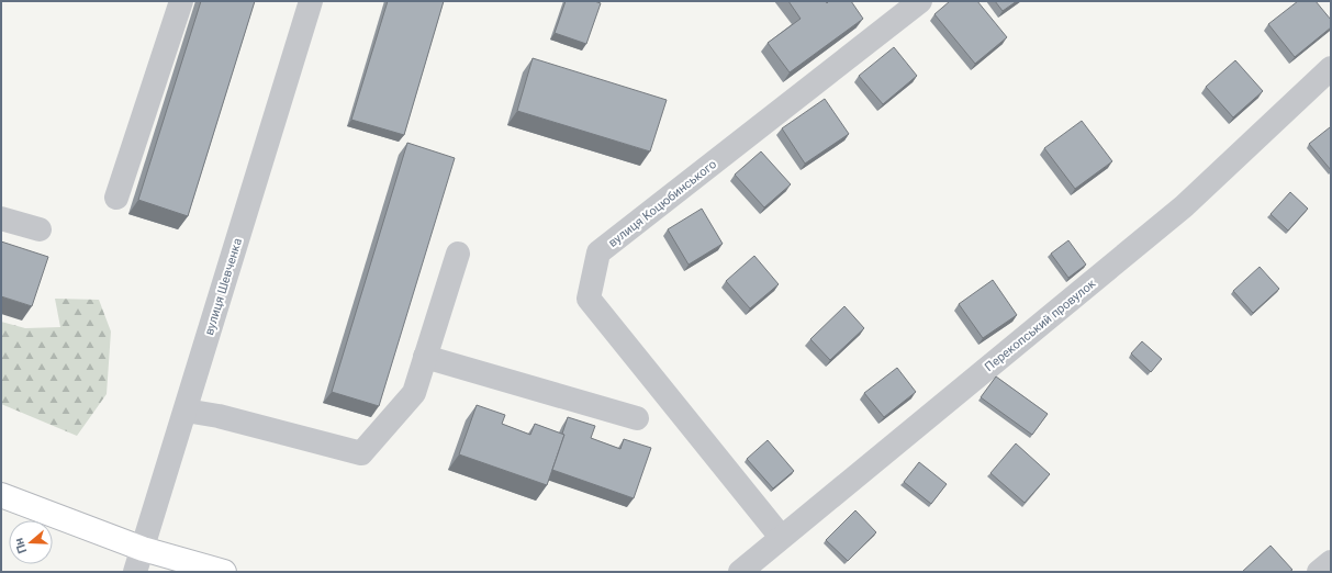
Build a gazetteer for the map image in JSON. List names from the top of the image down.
{
  "streets": {
    "street": ["вулиця Коцюбинського", "вулиця Шевченка", "Перекопський провулок"]
  },
  "crossings": [
    ["вулиця Коцюбинського", "Перекопський провулок"]
  ],
  "north": "left"
}
